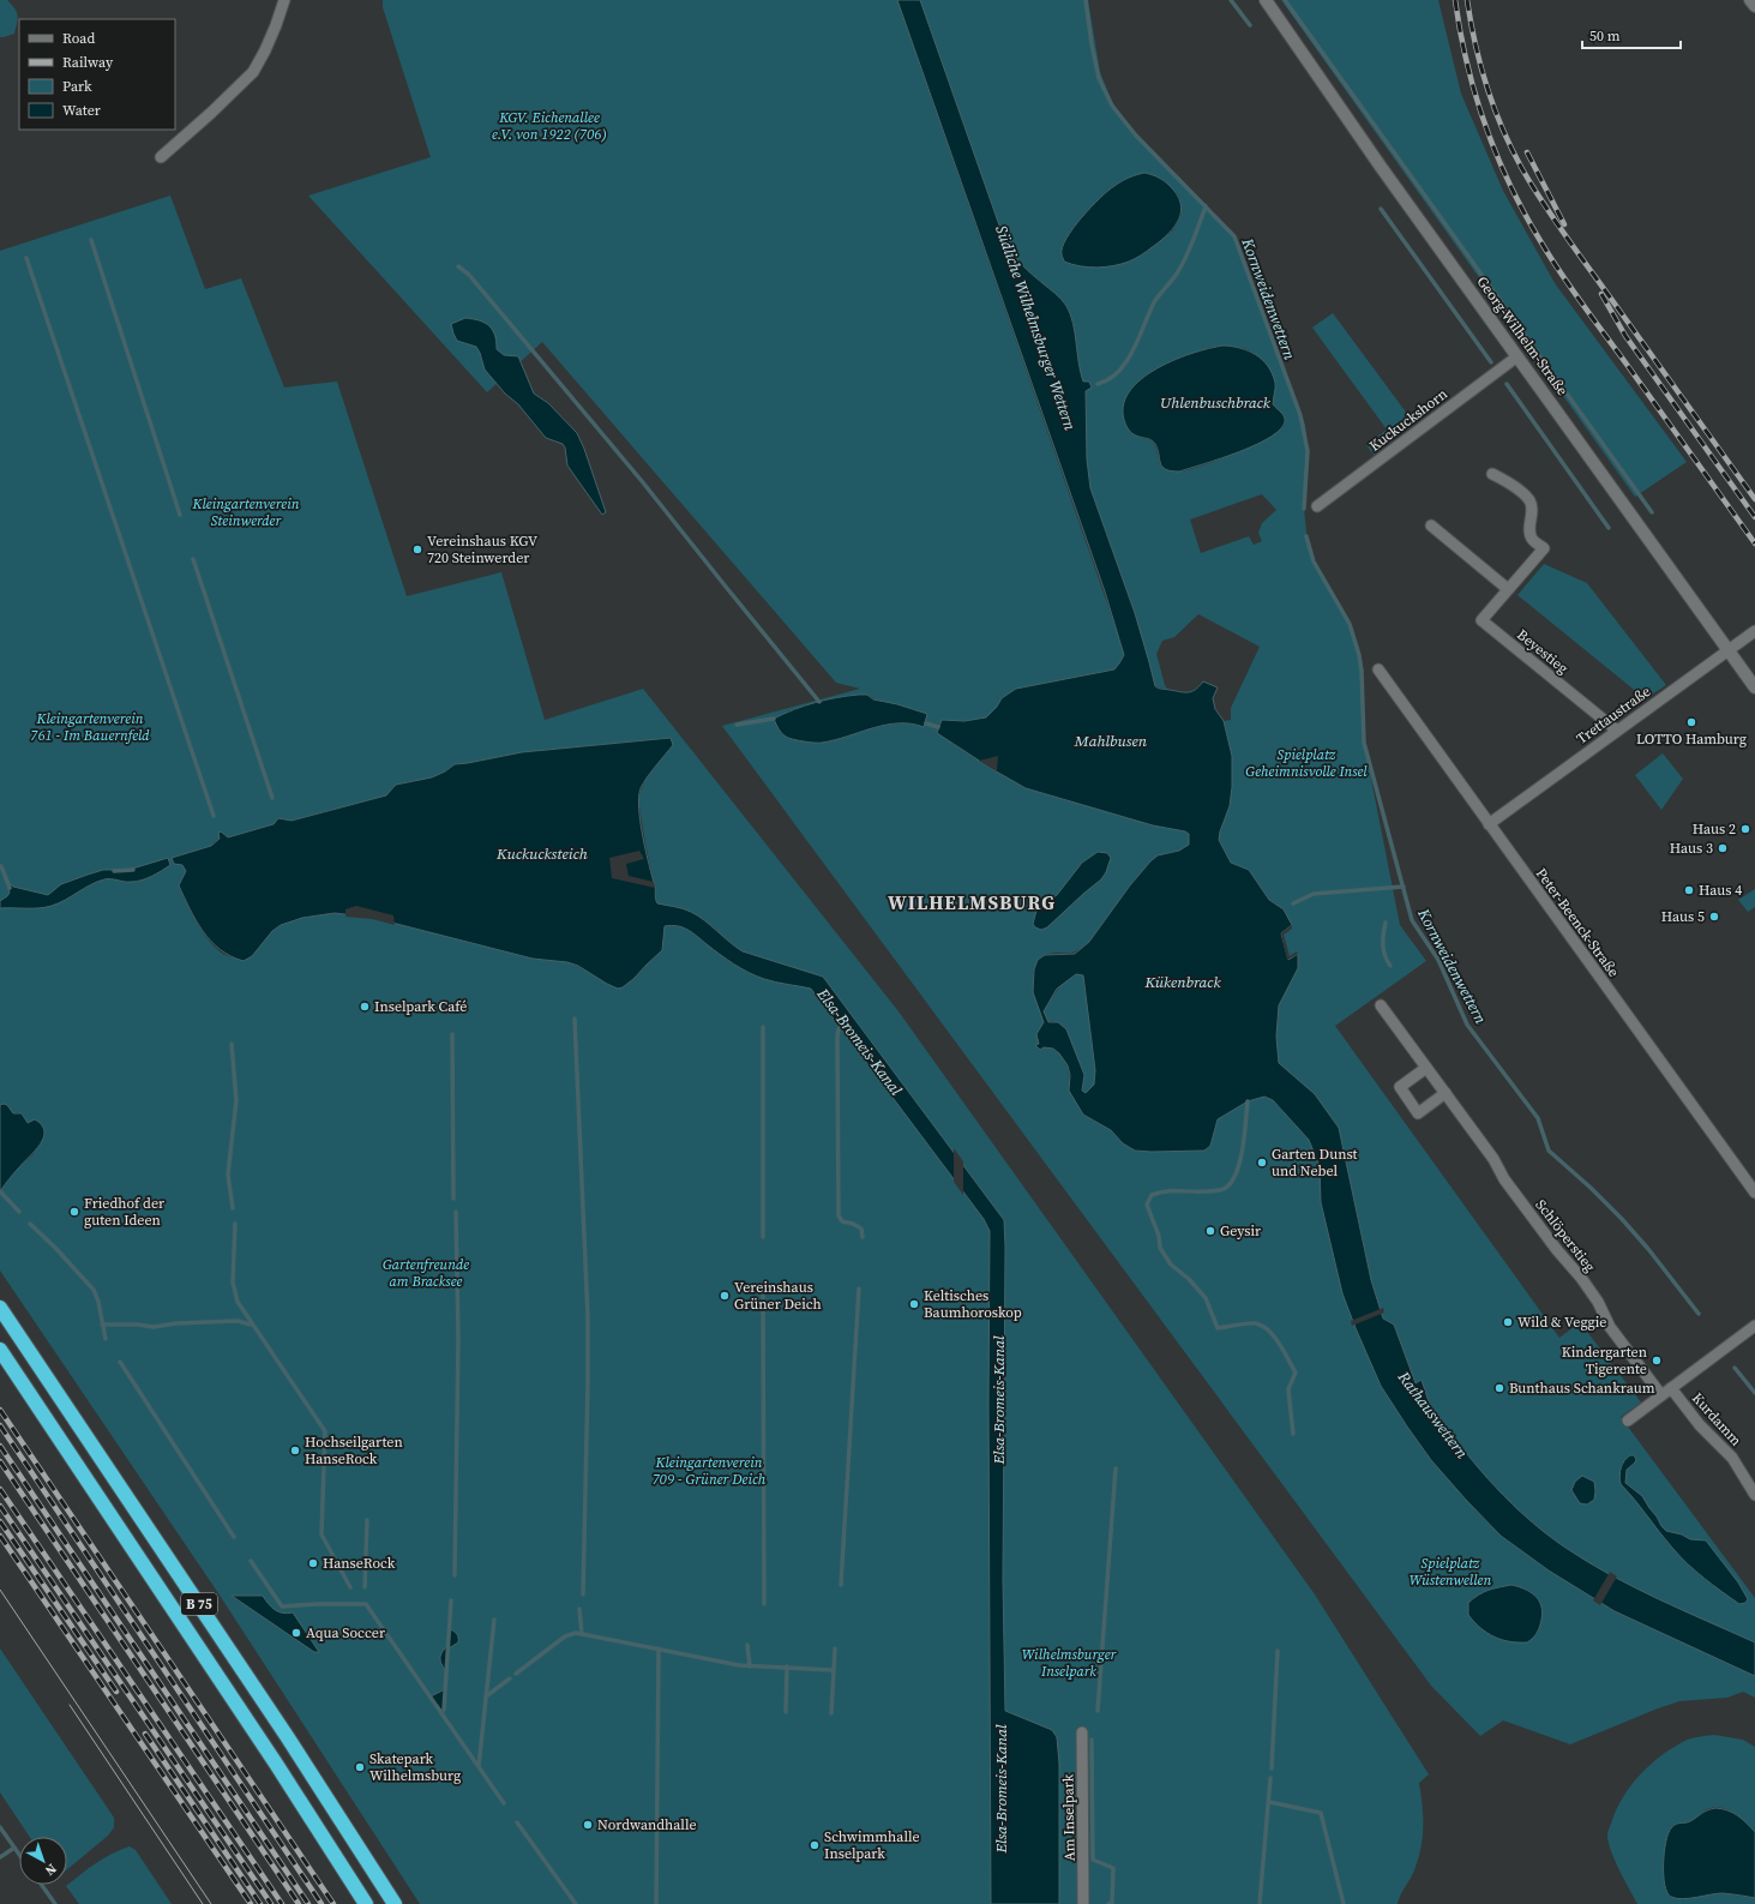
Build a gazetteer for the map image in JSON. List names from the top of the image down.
{
  "streets": {
    "highway": ["B 75"],
    "main road": ["Georg-Wilhelm-Straße"],
    "street": [
      "Kuckuckshorn",
      "Beyestieg",
      "Trettaustraße",
      "Peter-Beenck-Straße",
      "Schlöperstieg",
      "Kurdamm",
      "Am Inselpark"
    ]
  },
  "crossings": [
    ["Georg-Wilhelm-Straße", "Kuckuckshorn"],
    ["Georg-Wilhelm-Straße", "Trettaustraße"],
    ["Beyestieg", "Trettaustraße"],
    ["Trettaustraße", "Peter-Beenck-Straße"],
    ["Schlöperstieg", "Kurdamm"]
  ],
  "districts": ["WILHELMSBURG"],
  "water": [
    "Kornweidenwettern",
    "Südliche Wilhelmsburger Wettern",
    "Uhlenbuschbrack",
    "Mahlbusen",
    "Kuckucksteich",
    "Kükenbrack",
    "Elsa-Bromeis-Kanal",
    "Rathauswettern"
  ],
  "parks": [
    "KGV. Eichenallee e.V. von 1922 (706)",
    "Kleingartenverein Steinwerder",
    "Kleingartenverein 761 - Im Bauernfeld",
    "Spielplatz Geheimnisvolle Insel",
    "Gartenfreunde am Bracksee",
    "Kleingartenverein 709 - Grüner Deich",
    "Spielplatz Wüstenwellen",
    "Wilhelmsburger Inselpark"
  ],
  "places": [
    "Vereinshaus KGV 720 Steinwerder",
    "LOTTO Hamburg",
    "Haus 2",
    "Haus 3",
    "Haus 4",
    "Haus 5",
    "Inselpark Café",
    "Garten Dunst und Nebel",
    "Friedhof der guten Ideen",
    "Geysir",
    "Vereinshaus Grüner Deich",
    "Keltisches Baumhoroskop",
    "Wild & Veggie",
    "Kindergarten Tigerente",
    "Bunthaus Schankraum",
    "Hochseilgarten HanseRock",
    "HanseRock",
    "Aqua Soccer",
    "Skatepark Wilhelmsburg",
    "Nordwandhalle",
    "Schwimmhalle Inselpark"
  ],
  "legend": [
    "Road",
    "Railway",
    "Park",
    "Water"
  ],
  "scale_bar": "50 m",
  "north": "bottom right"
}
